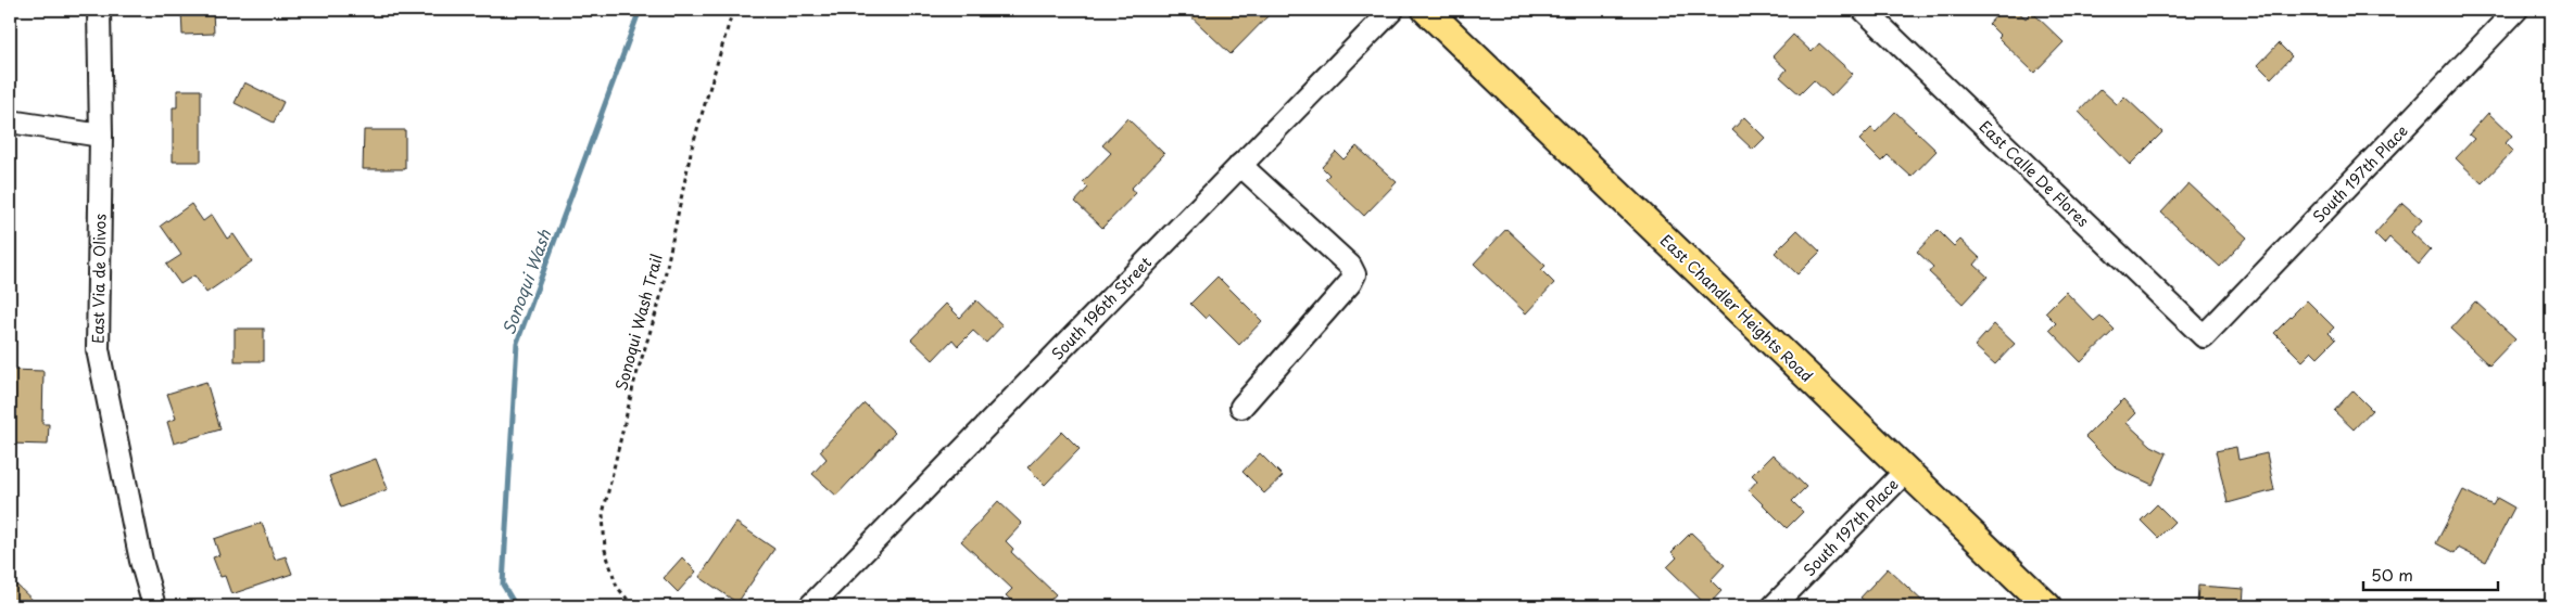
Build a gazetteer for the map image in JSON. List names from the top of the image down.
{
  "streets": {
    "main road": ["East Chandler Heights Road"],
    "street": [
      "East Calle De Flores",
      "South 197th Place",
      "East Via de Olivos",
      "South 196th Street"
    ],
    "path": ["Sonoqui Wash Trail"]
  },
  "crossings": [
    ["East Calle De Flores", "South 197th Place"],
    ["South 197th Place", "East Chandler Heights Road"]
  ],
  "water": ["Sonoqui Wash"],
  "scale_bar": "50 m"
}
